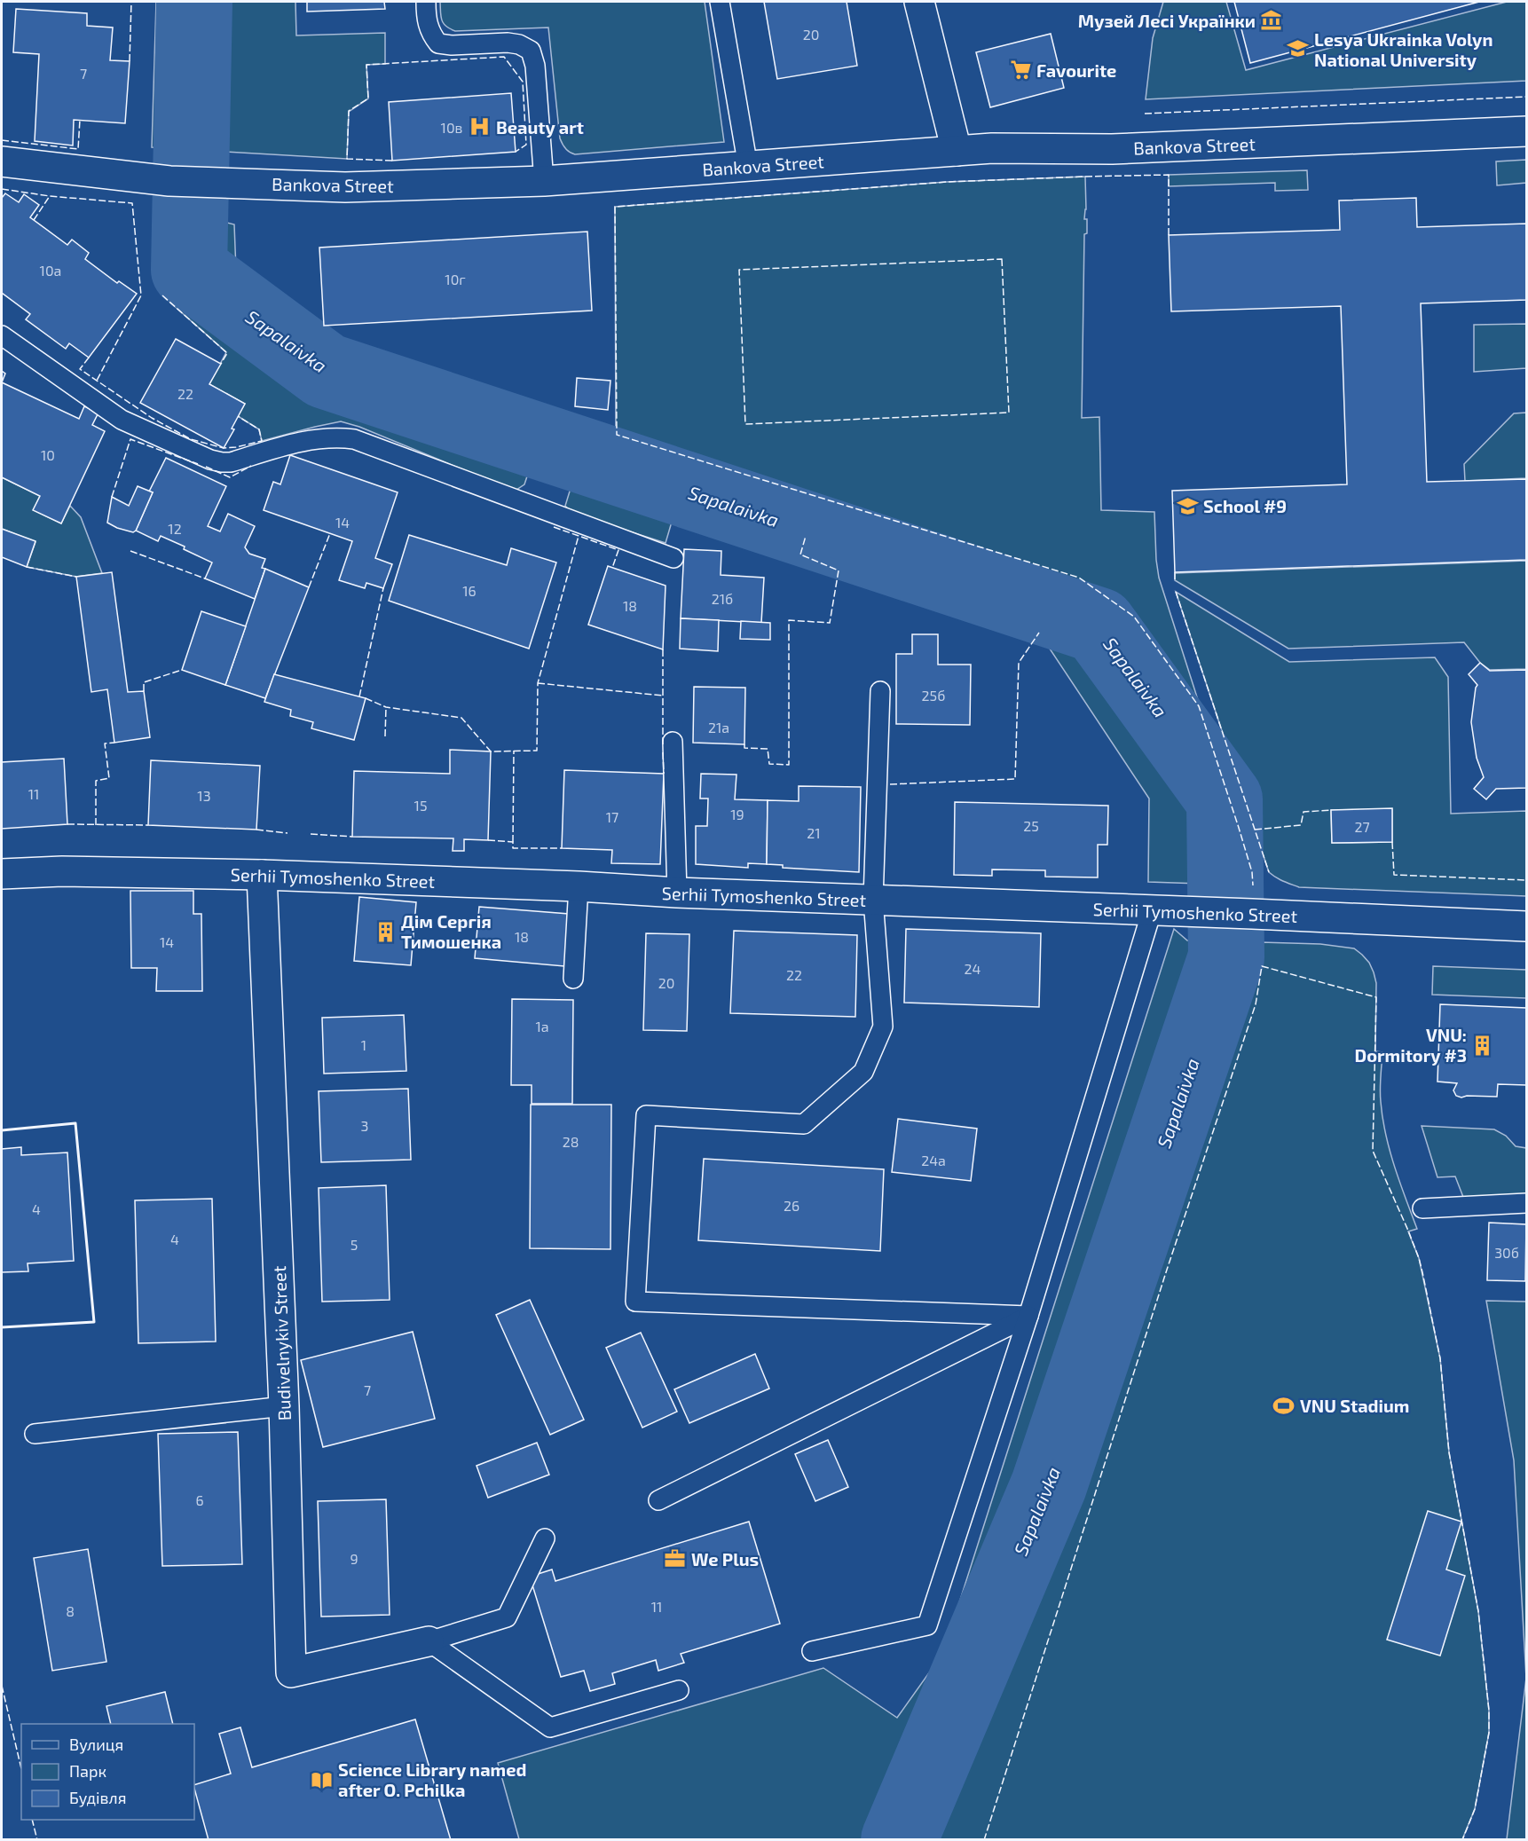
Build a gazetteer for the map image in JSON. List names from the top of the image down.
{
  "streets": {
    "street": ["Bankova Street", "Serhii Tymoshenko Street", "Budivelnykiv Street"]
  },
  "crossings": [
    ["Serhii Tymoshenko Street", "Budivelnykiv Street"]
  ],
  "water": ["Sapalaivka"],
  "places": {
    "museum": ["Музей Лесі Українки"],
    "school or university": ["Lesya Ukrainka Volyn National University", "School #9"],
    "supermarket": ["Favourite"],
    "hospital": ["Beauty art"],
    "building": ["Дім Сергія Тимошенка", "VNU: Dormitory #3"],
    "sports": ["VNU Stadium"],
    "office": ["We Plus"],
    "library": ["Science Library named after O. Pchilka"]
  },
  "house_numbers": [
    "20",
    "7",
    "10в",
    "10а",
    "10г",
    "22",
    "10",
    "14",
    "12",
    "16",
    "21б",
    "18",
    "25б",
    "21а",
    "11",
    "13",
    "15",
    "19",
    "17",
    "25",
    "27",
    "21",
    "18",
    "14",
    "24",
    "22",
    "20",
    "1а",
    "1",
    "3",
    "28",
    "24а",
    "26",
    "4",
    "4",
    "5",
    "30б",
    "7",
    "6",
    "9",
    "11",
    "8"
  ],
  "legend": ["Вулиця", "Парк", "Будівля"]
}
